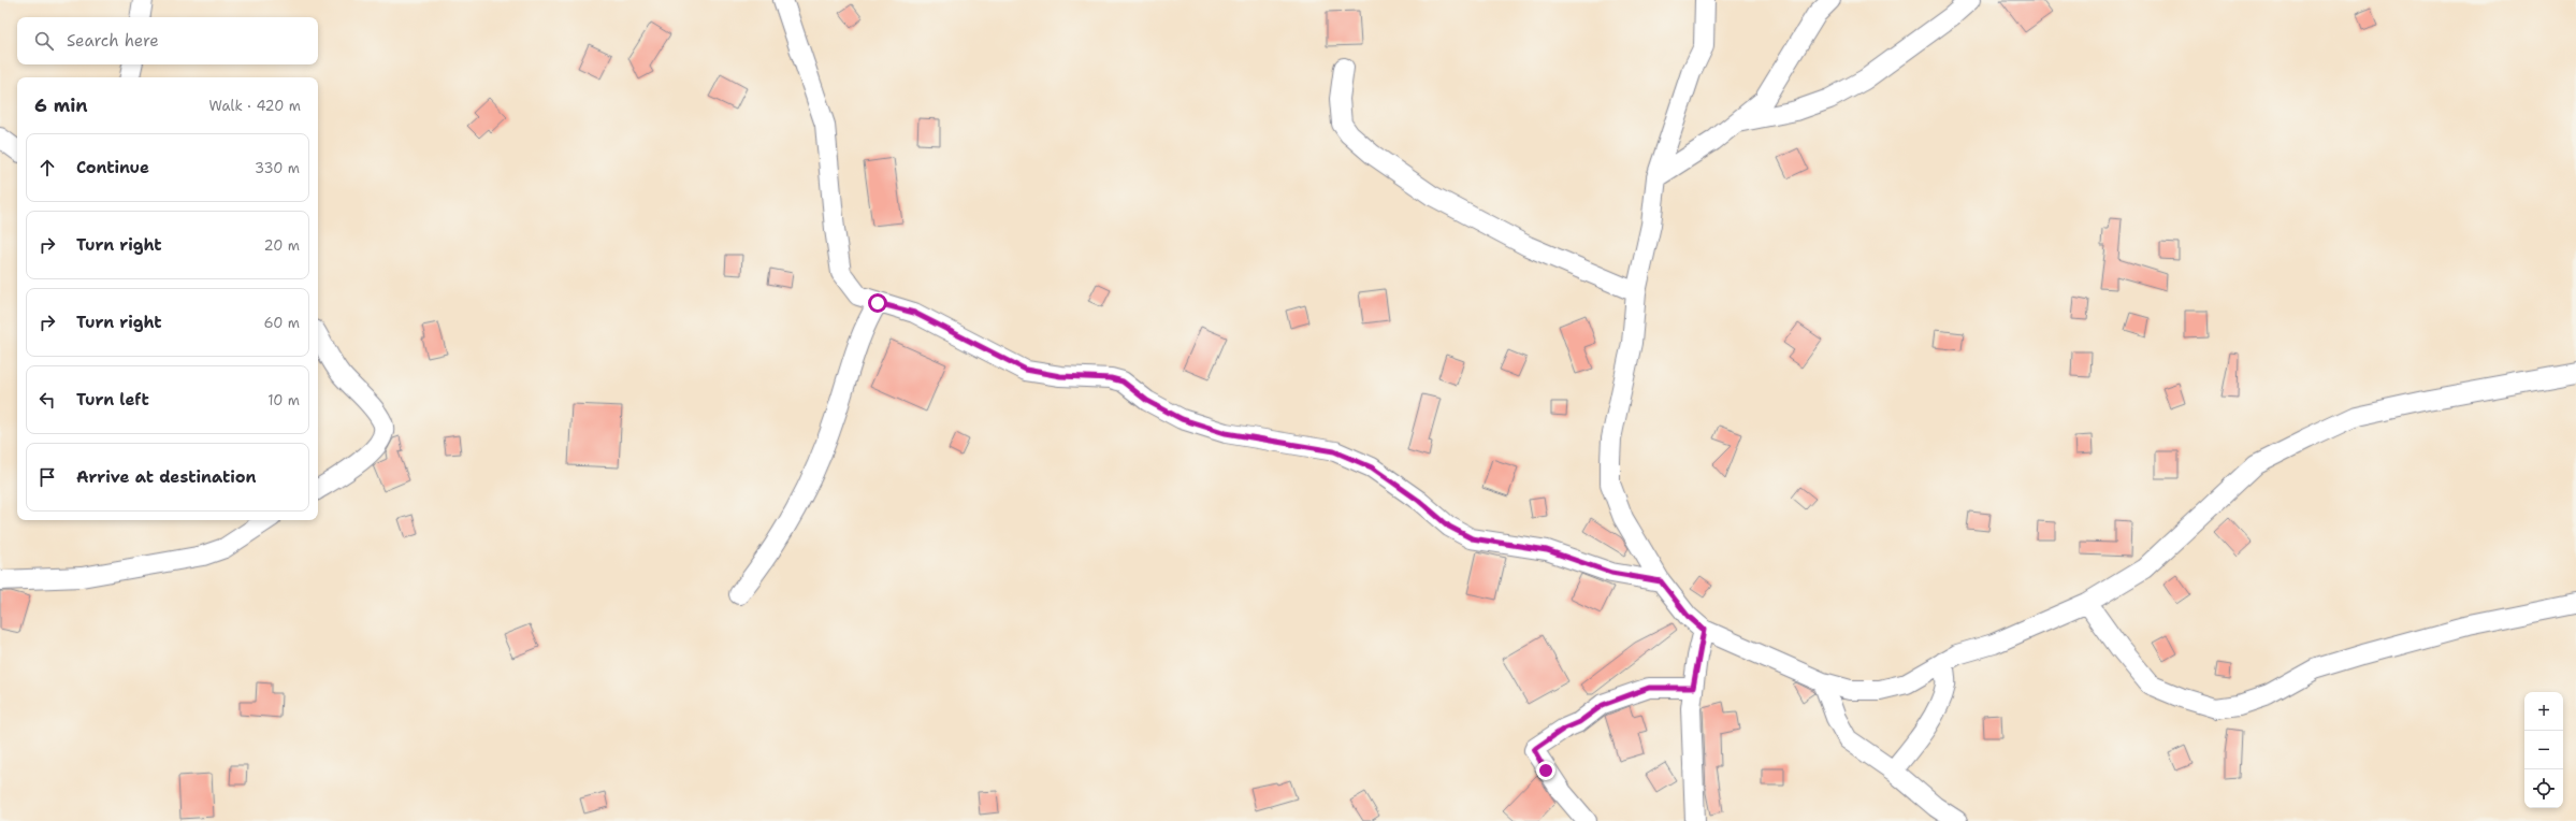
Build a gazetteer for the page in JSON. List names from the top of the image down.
{
  "page": {
    "search": "Search here",
    "heading": ["6 min", "Walk · 420 m"],
    "list": [
      ["Continue", "330 m"],
      ["Turn right", "20 m"],
      ["Turn right", "60 m"],
      ["Turn left", "10 m"],
      "Arrive at destination"
    ],
    "map_buttons": ["+", "−"]
  }
}
